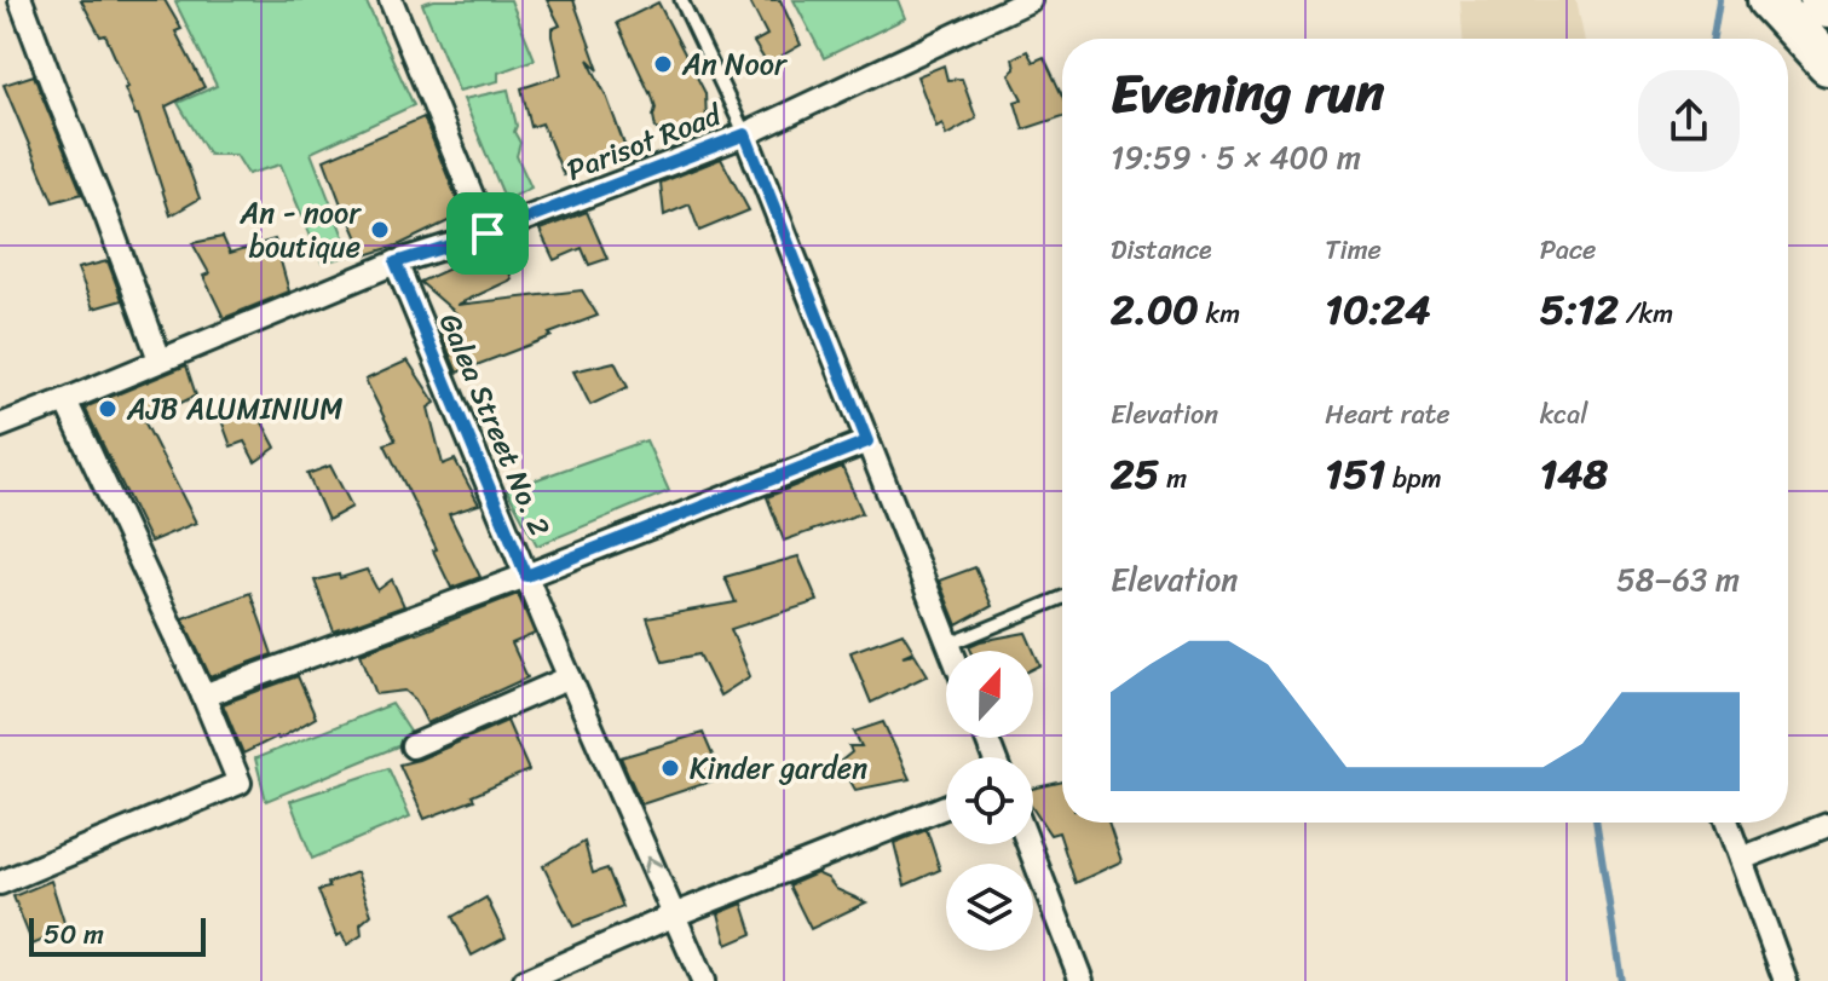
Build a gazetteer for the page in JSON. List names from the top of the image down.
{
  "streets": {
    "street": ["Parisot Road", "Galea Street No. 2"]
  },
  "crossings": [
    ["Parisot Road", "Galea Street No. 2"]
  ],
  "places": [
    "An Noor",
    "An - noor boutique",
    "AJB ALUMINIUM",
    "Kinder garden"
  ],
  "scale_bar": "50 m",
  "north": "top",
  "page": {
    "heading": ["Evening run", "19:59 · 5 × 400 m"],
    "stats": [
      ["Distance", "2.00 km"],
      ["Time", "10:24"],
      ["Pace", "5:12 /km"],
      ["Elevation", "25 m"],
      ["Heart rate", "151 bpm"],
      ["kcal", "148"]
    ],
    "chart": ["Elevation", "58–63 m"],
    "scale": "50 m"
  }
}
